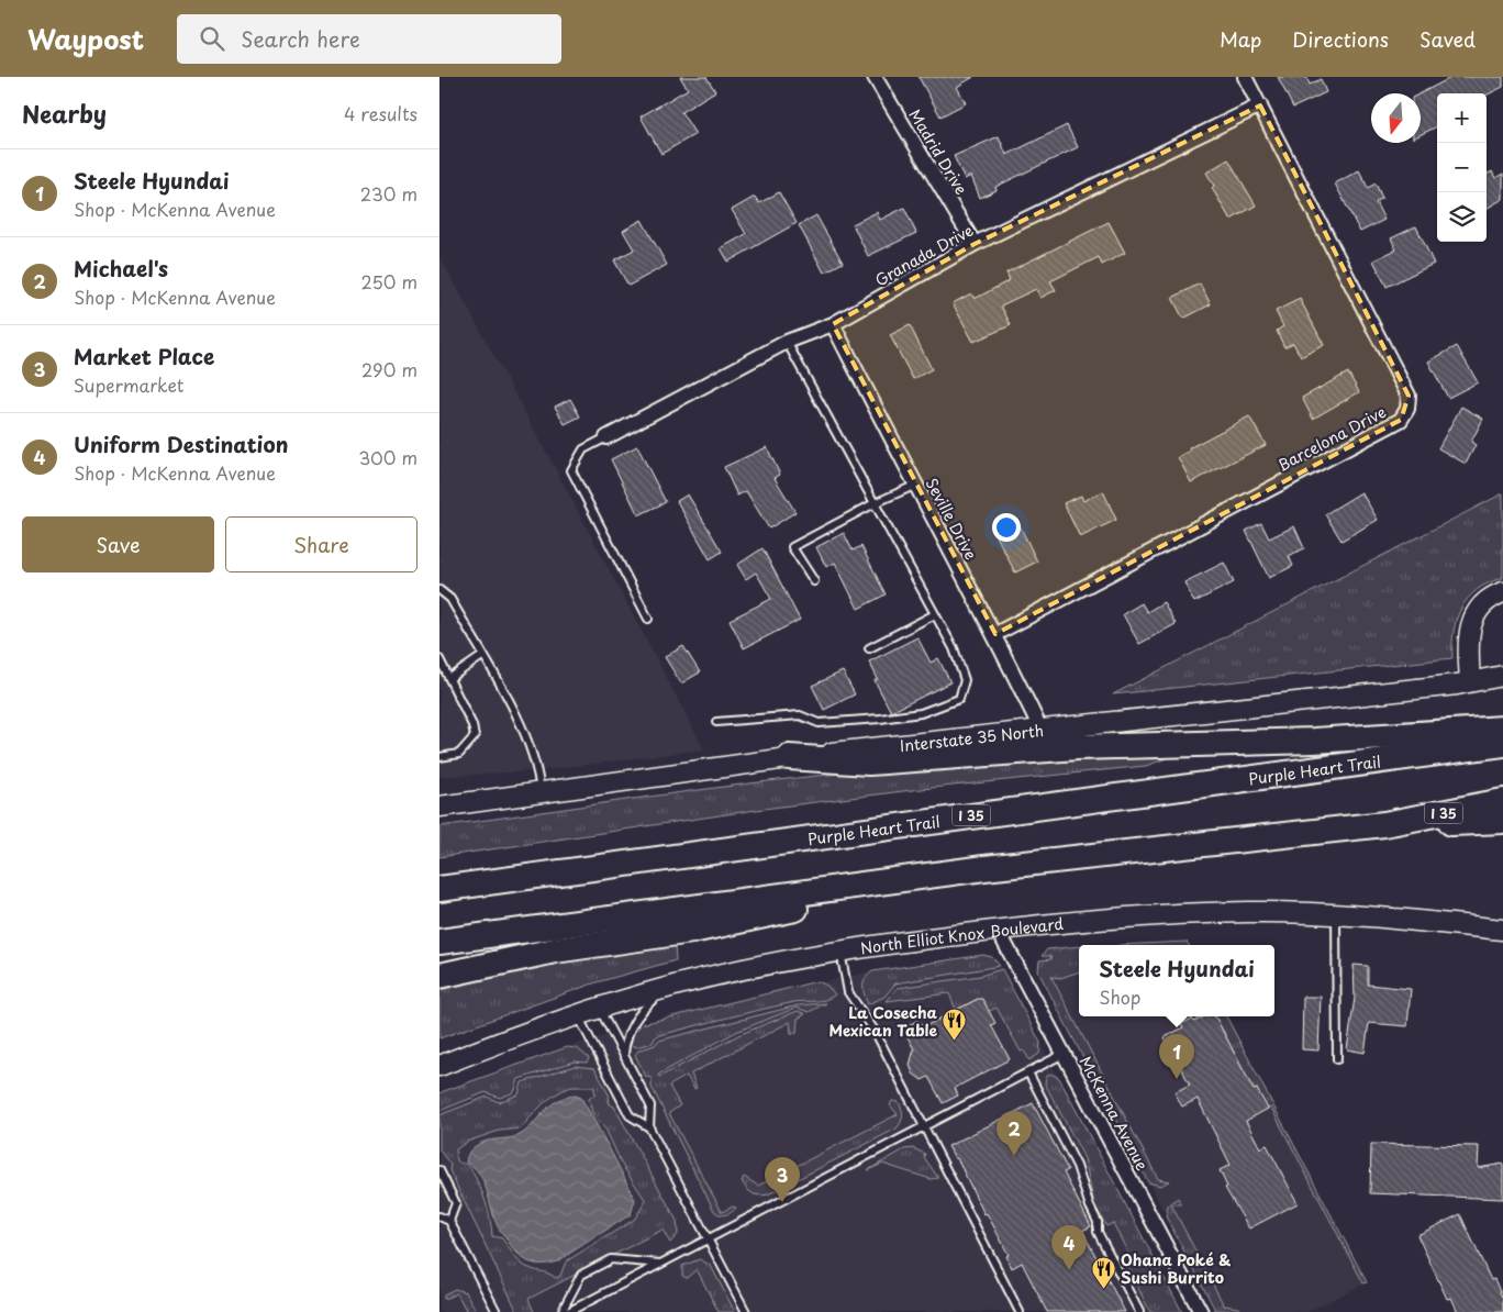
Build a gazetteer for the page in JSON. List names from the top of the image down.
{
  "streets": {
    "highway": ["Purple Heart Trail", "I 35"],
    "main road": ["Interstate 35 North", "North Elliot Knox Boulevard"],
    "street": [
      "Madrid Drive",
      "Granada Drive",
      "Barcelona Drive",
      "Seville Drive",
      "McKenna Avenue"
    ]
  },
  "crossings": [
    ["Madrid Drive", "Granada Drive"],
    ["Granada Drive", "Barcelona Drive"],
    ["Granada Drive", "Seville Drive"],
    ["Barcelona Drive", "Seville Drive"],
    ["Seville Drive", "Interstate 35 North"],
    ["North Elliot Knox Boulevard", "McKenna Avenue"]
  ],
  "places": {
    "restaurant": ["La Cosecha Mexican Table", "Ohana Poké & Sushi Burrito"]
  },
  "north": "bottom",
  "page": {
    "header": "Waypost",
    "search": "Search here",
    "nav": ["Map", "Directions", "Saved"],
    "heading": ["Nearby", "4 results"],
    "map_buttons": ["+", "−"],
    "list": [
      {
        "mark": "1",
        "name": "Steele Hyundai",
        "note": "Shop · McKenna Avenue",
        "value": "230 m"
      },
      {
        "mark": "2",
        "name": "Michael's",
        "note": "Shop · McKenna Avenue",
        "value": "250 m"
      },
      {
        "mark": "3",
        "name": "Market Place",
        "note": "Supermarket",
        "value": "290 m"
      },
      {
        "mark": "4",
        "name": "Uniform Destination",
        "note": "Shop · McKenna Avenue",
        "value": "300 m"
      }
    ],
    "buttons": ["Save", "Share"],
    "popup": ["Steele Hyundai", "Shop"],
    "pins": [
      "1",
      "2",
      "3",
      "4"
    ]
  }
}
